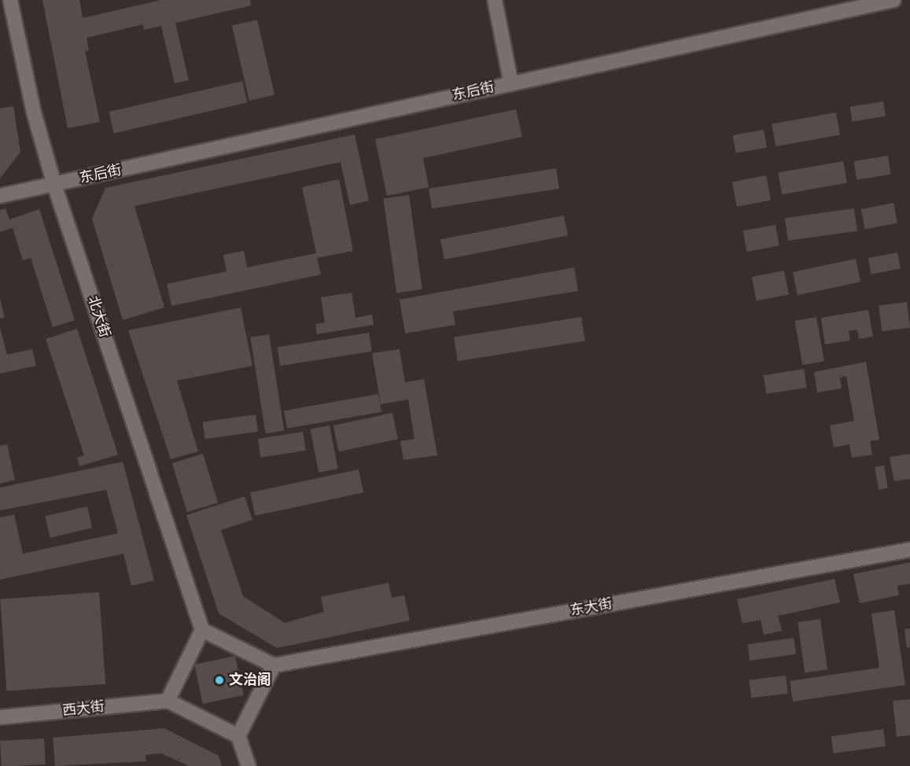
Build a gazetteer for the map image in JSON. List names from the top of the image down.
{
  "streets": {
    "street": [
      "东后街",
      "北大街",
      "东大街",
      "西大街"
    ]
  },
  "crossings": [
    ["东后街", "北大街"]
  ],
  "places": ["文治阁"]
}
